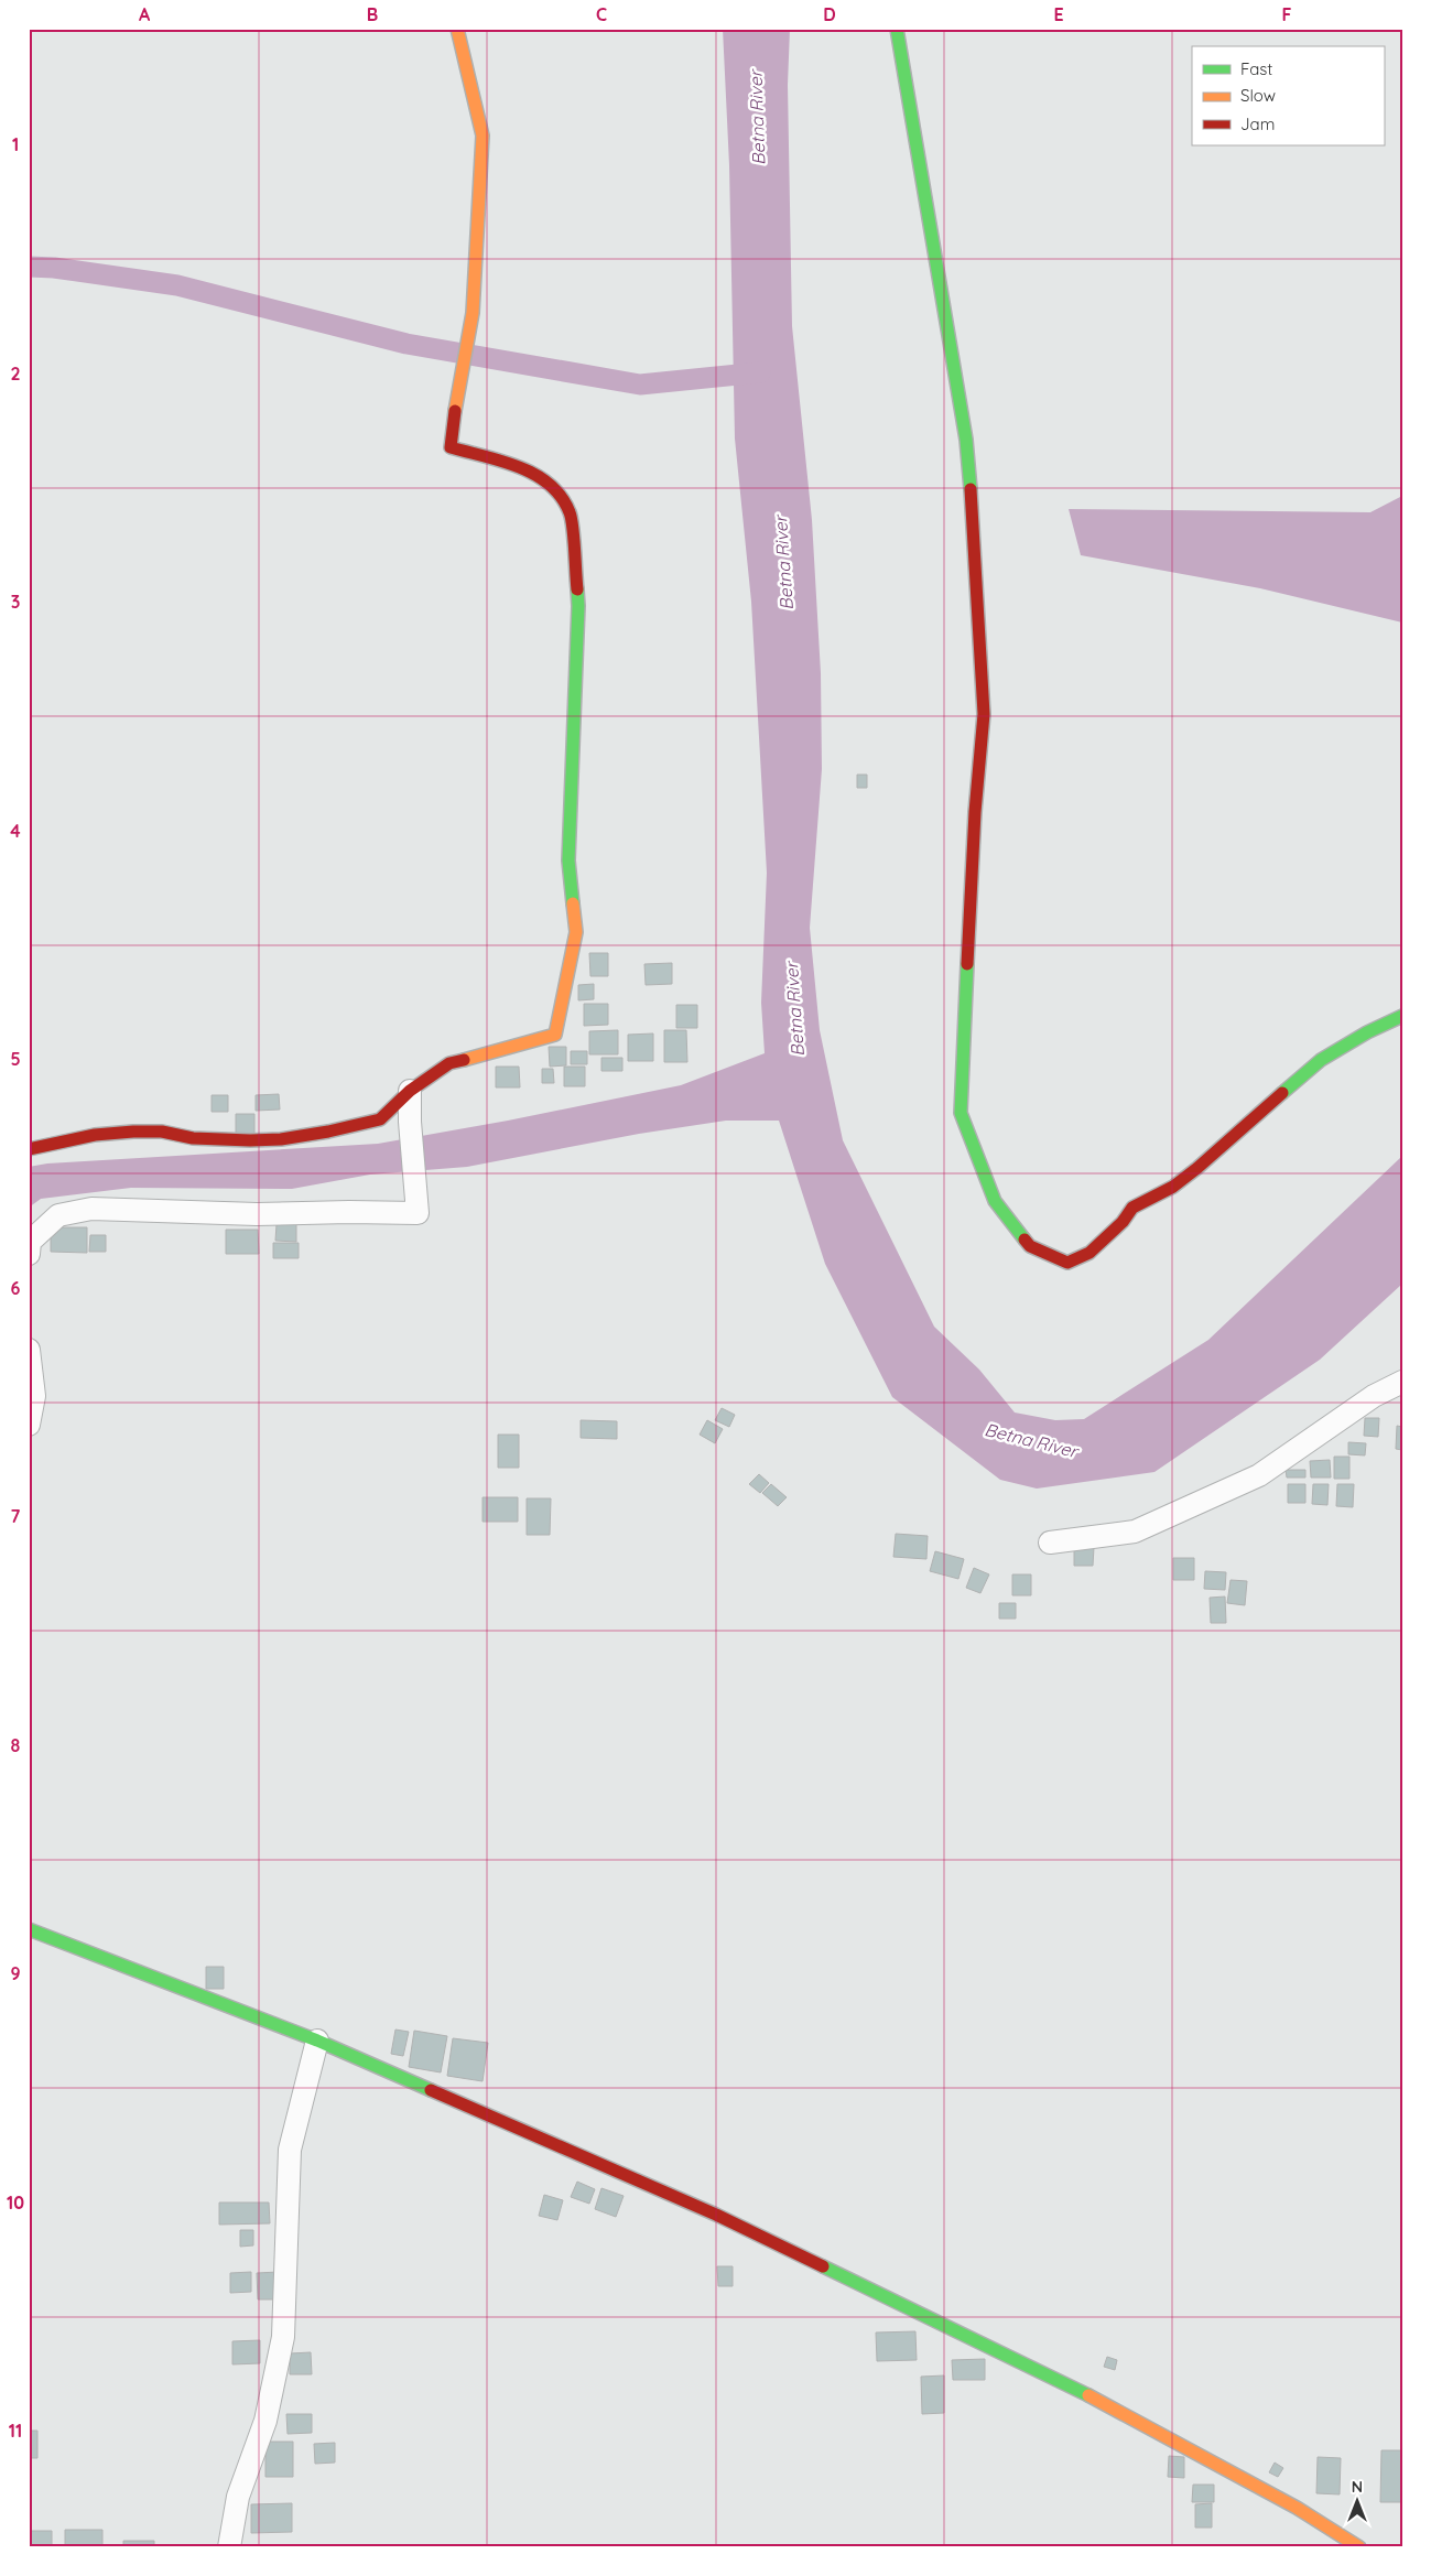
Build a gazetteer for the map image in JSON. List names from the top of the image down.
{
  "water": ["Betna River"],
  "legend": ["Fast", "Slow", "Jam"],
  "north": "top",
  "grid": {
    "columns": [
      "A",
      "B",
      "C",
      "D",
      "E",
      "F"
    ],
    "rows": [
      "1",
      "2",
      "3",
      "4",
      "5",
      "6",
      "7",
      "8",
      "9",
      "10",
      "11"
    ]
  }
}
